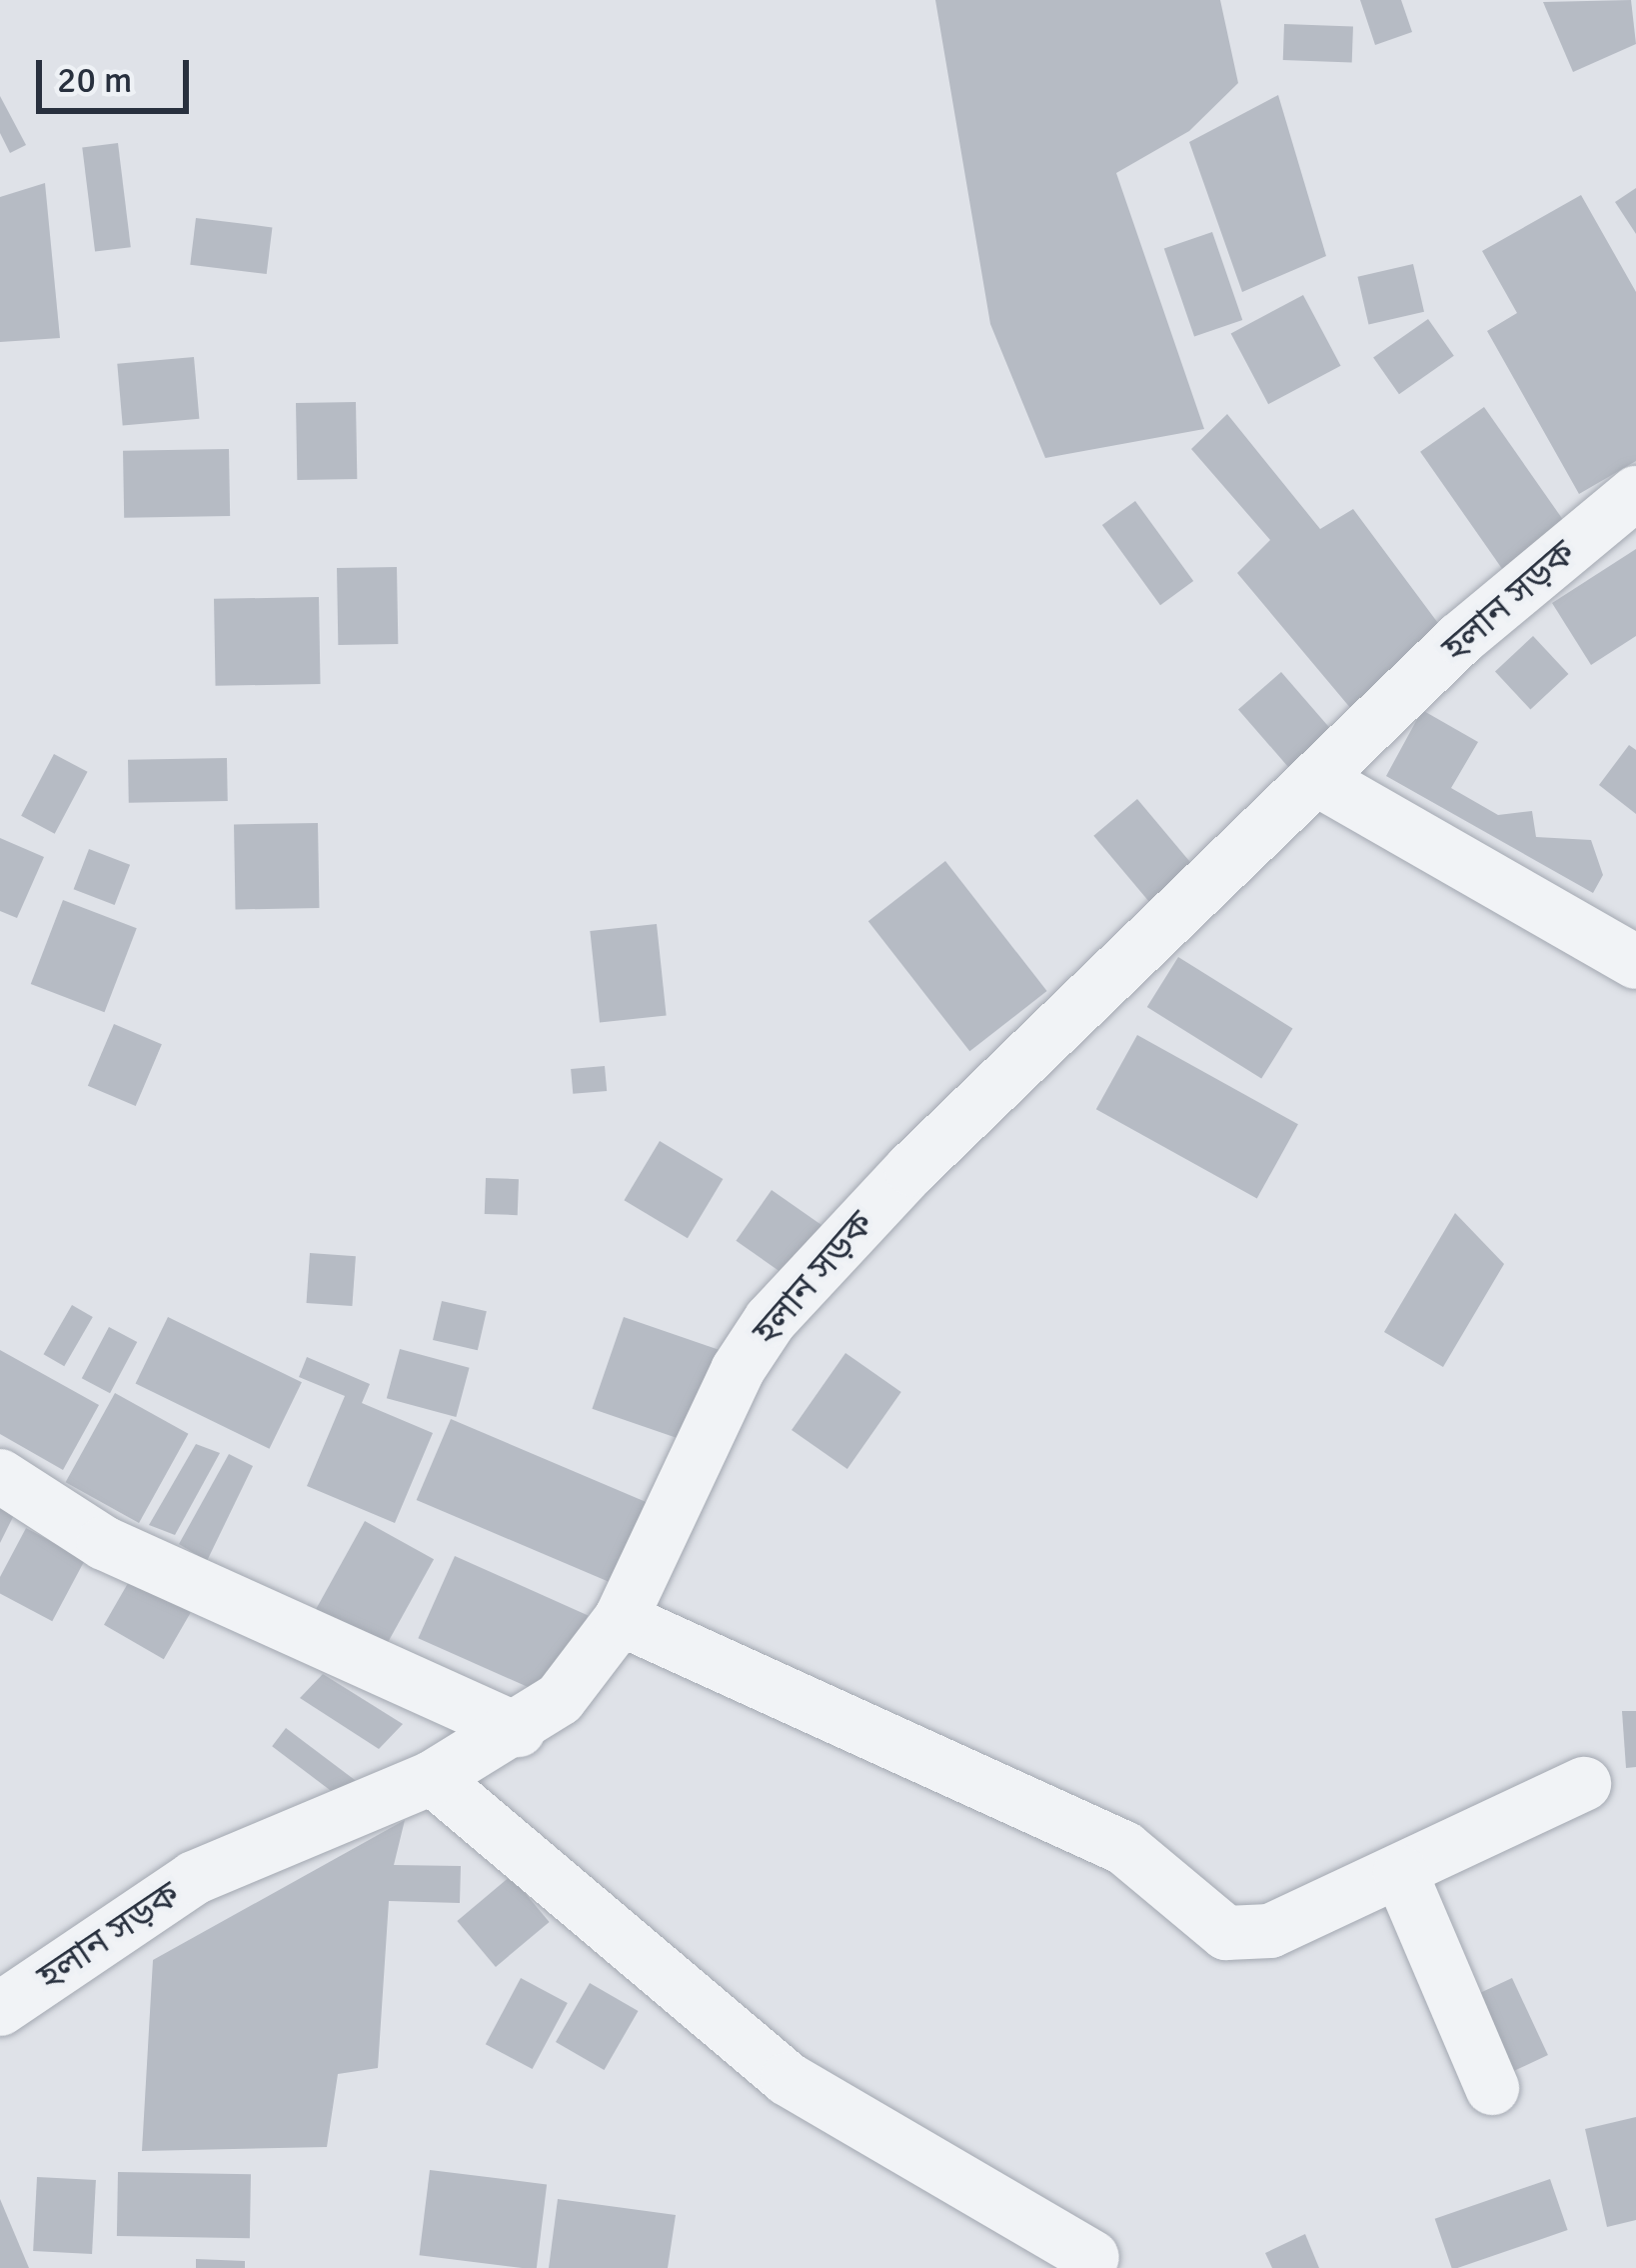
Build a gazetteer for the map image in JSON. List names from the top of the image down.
{
  "streets": {
    "street": ["হলান সড়ক"]
  },
  "scale_bar": "20 m"
}
